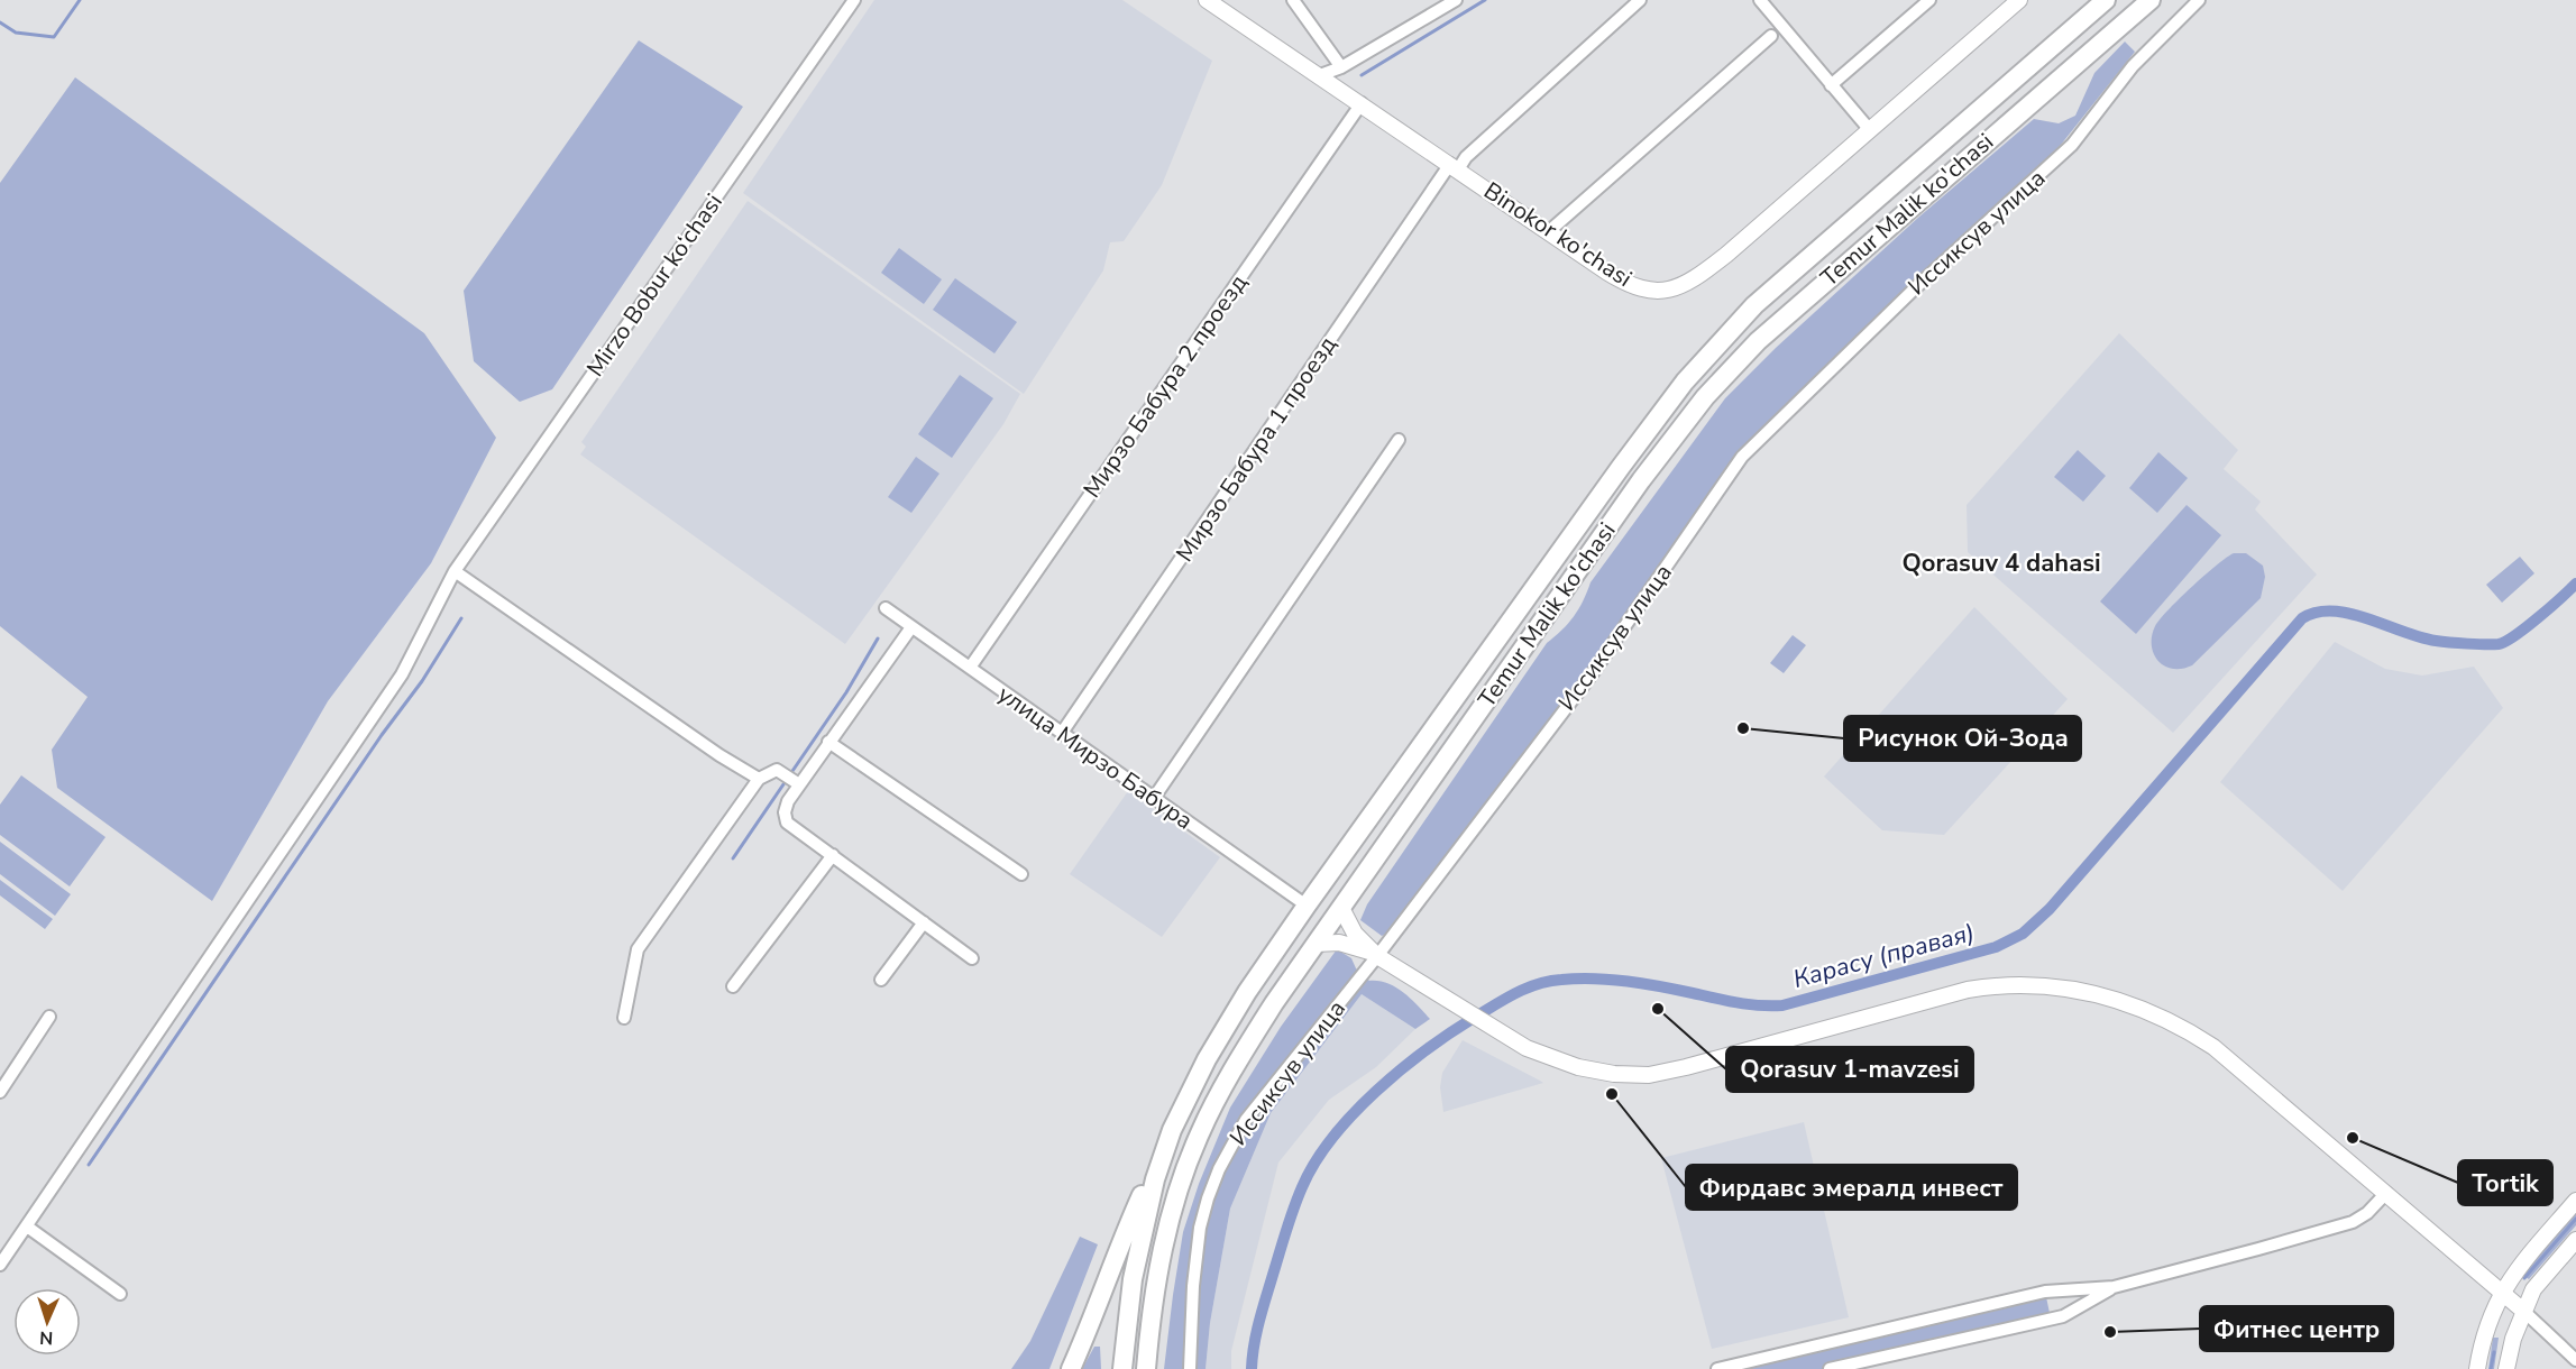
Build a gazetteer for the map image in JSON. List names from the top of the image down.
{
  "streets": {
    "highway": ["Temur Malik ko'chasi"],
    "main road": ["Binokor ko'chasi"],
    "street": [
      "Иссиксув улица",
      "Mirzo Bobur ko‘chasi",
      "Мирзо Бабура 2 проезд",
      "Мирзо Бабура 1 проезд",
      "улица Мирзо Бабура"
    ]
  },
  "crossings": [
    ["Temur Malik ko'chasi", "улица Мирзо Бабура"],
    ["Binokor ko'chasi", "Мирзо Бабура 2 проезд"],
    ["Binokor ko'chasi", "Мирзо Бабура 1 проезд"],
    ["Мирзо Бабура 2 проезд", "улица Мирзо Бабура"],
    ["Мирзо Бабура 1 проезд", "улица Мирзо Бабура"]
  ],
  "districts": ["Qorasuv 4 dahasi"],
  "water": ["Карасу (правая)"],
  "places": [
    "Рисунок Ой-Зода",
    "Qorasuv 1-mavzesi",
    "Фирдавс эмералд инвест",
    "Tortik",
    "Фитнес центр"
  ],
  "north": "bottom"
}
